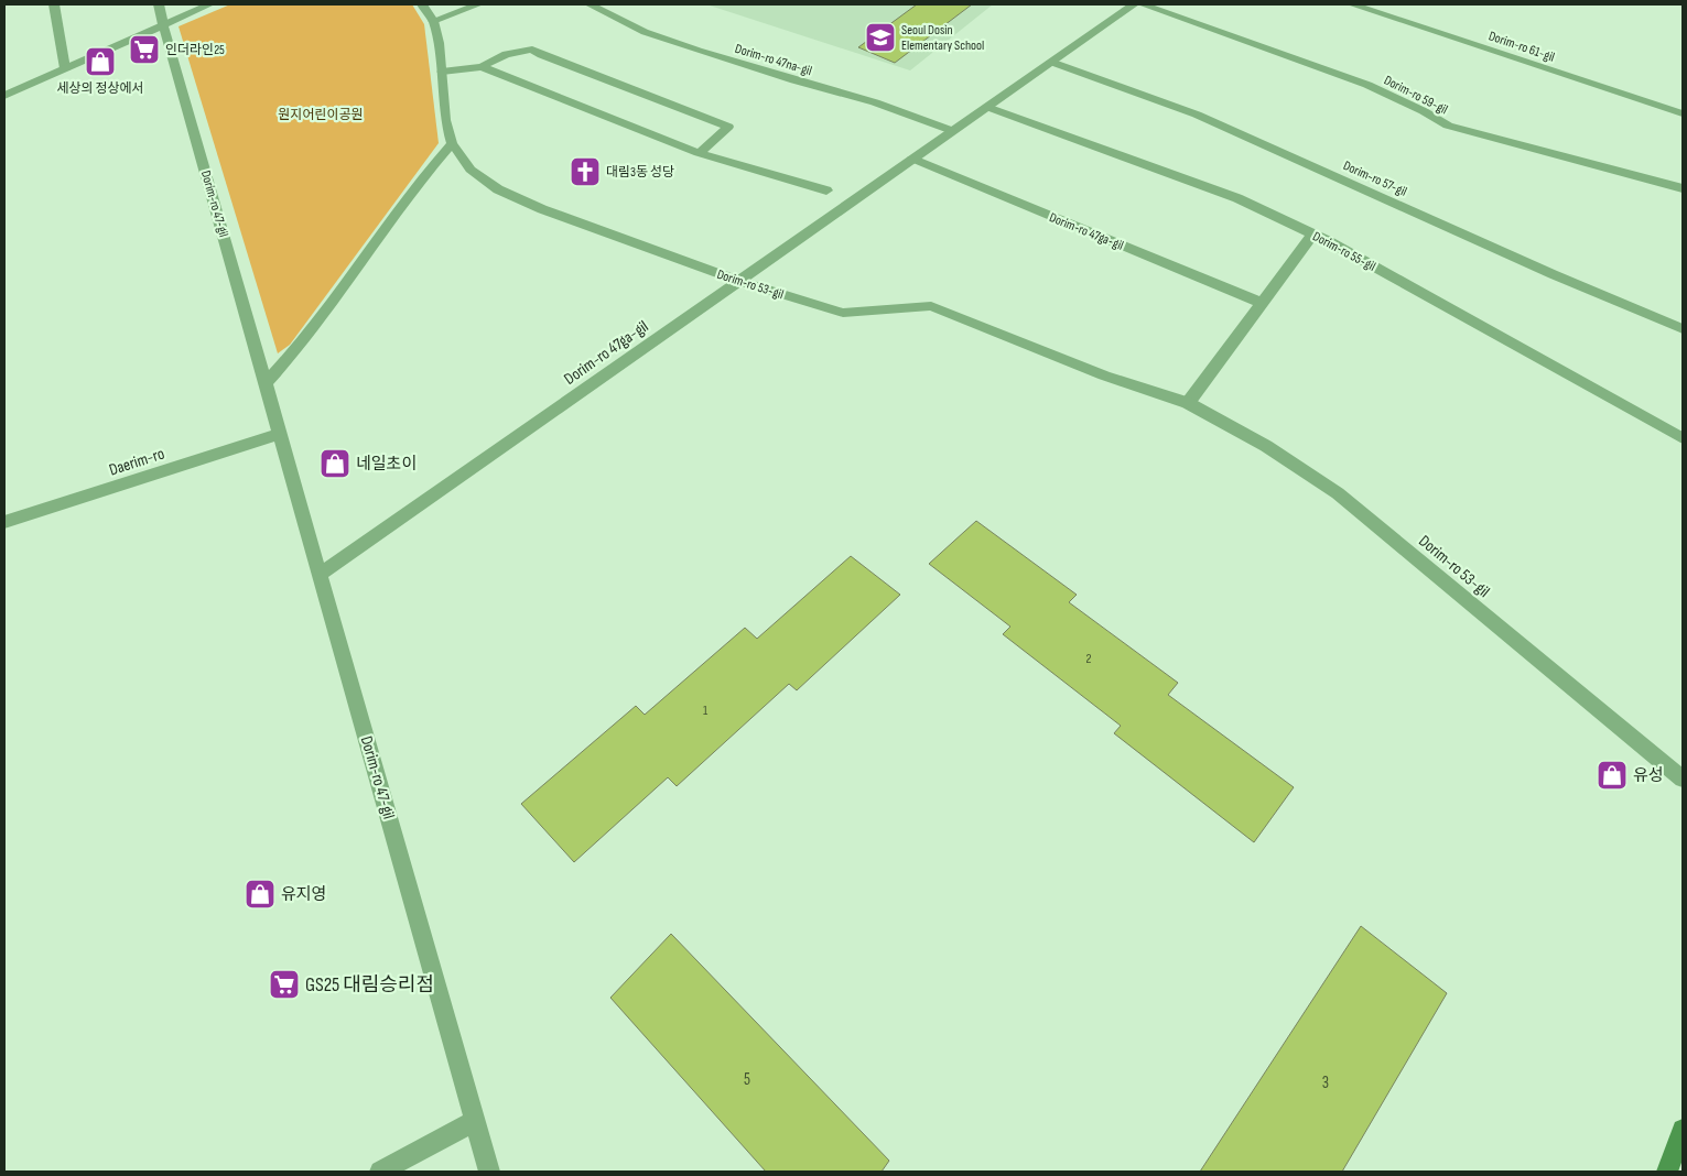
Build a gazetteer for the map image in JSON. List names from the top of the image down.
{
  "streets": {
    "street": [
      "Dorim-ro 61-gil",
      "Dorim-ro 47na-gil",
      "Dorim-ro 59-gil",
      "Dorim-ro 57-gil",
      "Dorim-ro 47-gil",
      "Dorim-ro 47ga-gil",
      "Dorim-ro 55-gil",
      "Dorim-ro 53-gil",
      "Daerim-ro"
    ]
  },
  "crossings": [
    ["Dorim-ro 47na-gil", "Dorim-ro 47ga-gil"],
    ["Dorim-ro 57-gil", "Dorim-ro 47ga-gil"],
    ["Dorim-ro 47-gil", "Dorim-ro 47ga-gil"],
    ["Dorim-ro 47-gil", "Daerim-ro"],
    ["Dorim-ro 47ga-gil", "Dorim-ro 55-gil"],
    ["Dorim-ro 47ga-gil", "Dorim-ro 53-gil"]
  ],
  "parks": ["원지어린이공원"],
  "places": {
    "school or university": ["Seoul Dosin Elementary School"],
    "supermarket": ["인더라인25", "GS25 대림승리점"],
    "shop": [
      "세상의 정상에서",
      "네일초이",
      "유성",
      "유지영"
    ],
    "church": ["대림3동 성당"]
  },
  "house_numbers": [
    "2",
    "1",
    "5",
    "3"
  ]
}
